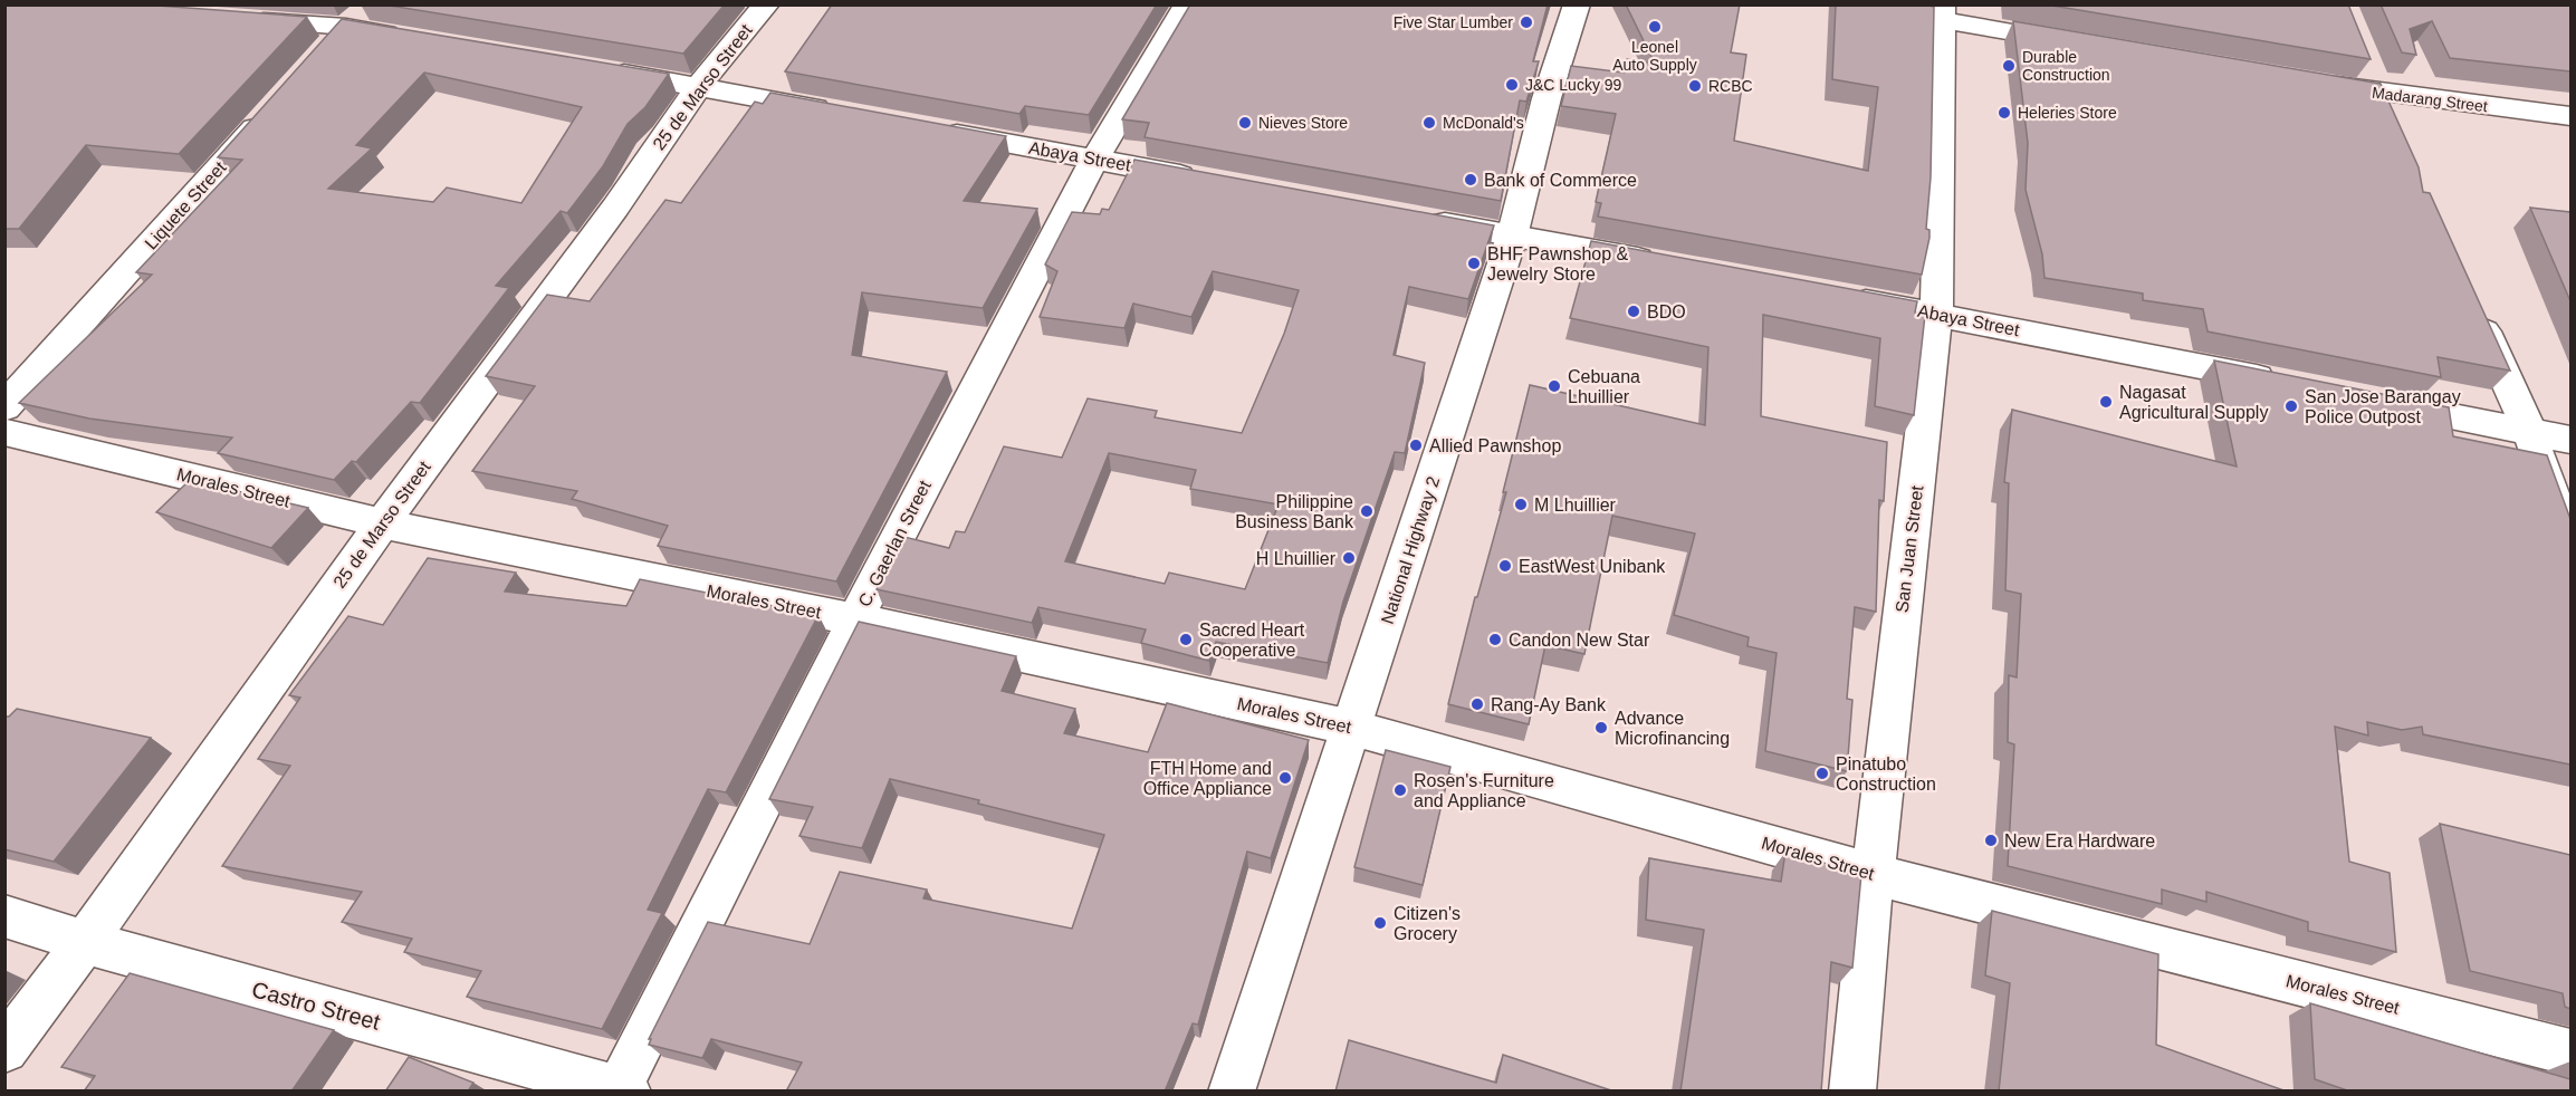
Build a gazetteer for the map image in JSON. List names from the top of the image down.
{
  "streets": {
    "street": [
      "25 de Marso Street",
      "Madarang Street",
      "Abaya Street",
      "Liquete Street",
      "Morales Street",
      "C. Gaerlan Street",
      "San Juan Street",
      "National Highway 2",
      "Castro Street"
    ]
  },
  "crossings": [
    ["25 de Marso Street", "Morales Street"],
    ["25 de Marso Street", "Castro Street"],
    ["Abaya Street", "C. Gaerlan Street"],
    ["Abaya Street", "San Juan Street"],
    ["Morales Street", "C. Gaerlan Street"],
    ["Morales Street", "San Juan Street"],
    ["Morales Street", "National Highway 2"],
    ["C. Gaerlan Street", "Castro Street"]
  ],
  "places": [
    "Five Star Lumber",
    "Leonel Auto Supply",
    "Durable Construction",
    "J&C Lucky 99",
    "RCBC",
    "Heleries Store",
    "Nieves Store",
    "McDonald's",
    "Bank of Commerce",
    "BHF Pawnshop & Jewelry Store",
    "BDO",
    "Cebuana Lhuillier",
    "Nagasat Agricultural Supply",
    "San Jose Barangay Police Outpost",
    "Allied Pawnshop",
    "M Lhuillier",
    "Philippine Business Bank",
    "H Lhuillier",
    "EastWest Unibank",
    "Sacred Heart Cooperative",
    "Candon New Star",
    "Rang-Ay Bank",
    "Advance Microfinancing",
    "Pinatubo Construction",
    "FTH Home and Office Appliance",
    "Rosen's Furniture and Appliance",
    "New Era Hardware",
    "Citizen's Grocery"
  ]
}
